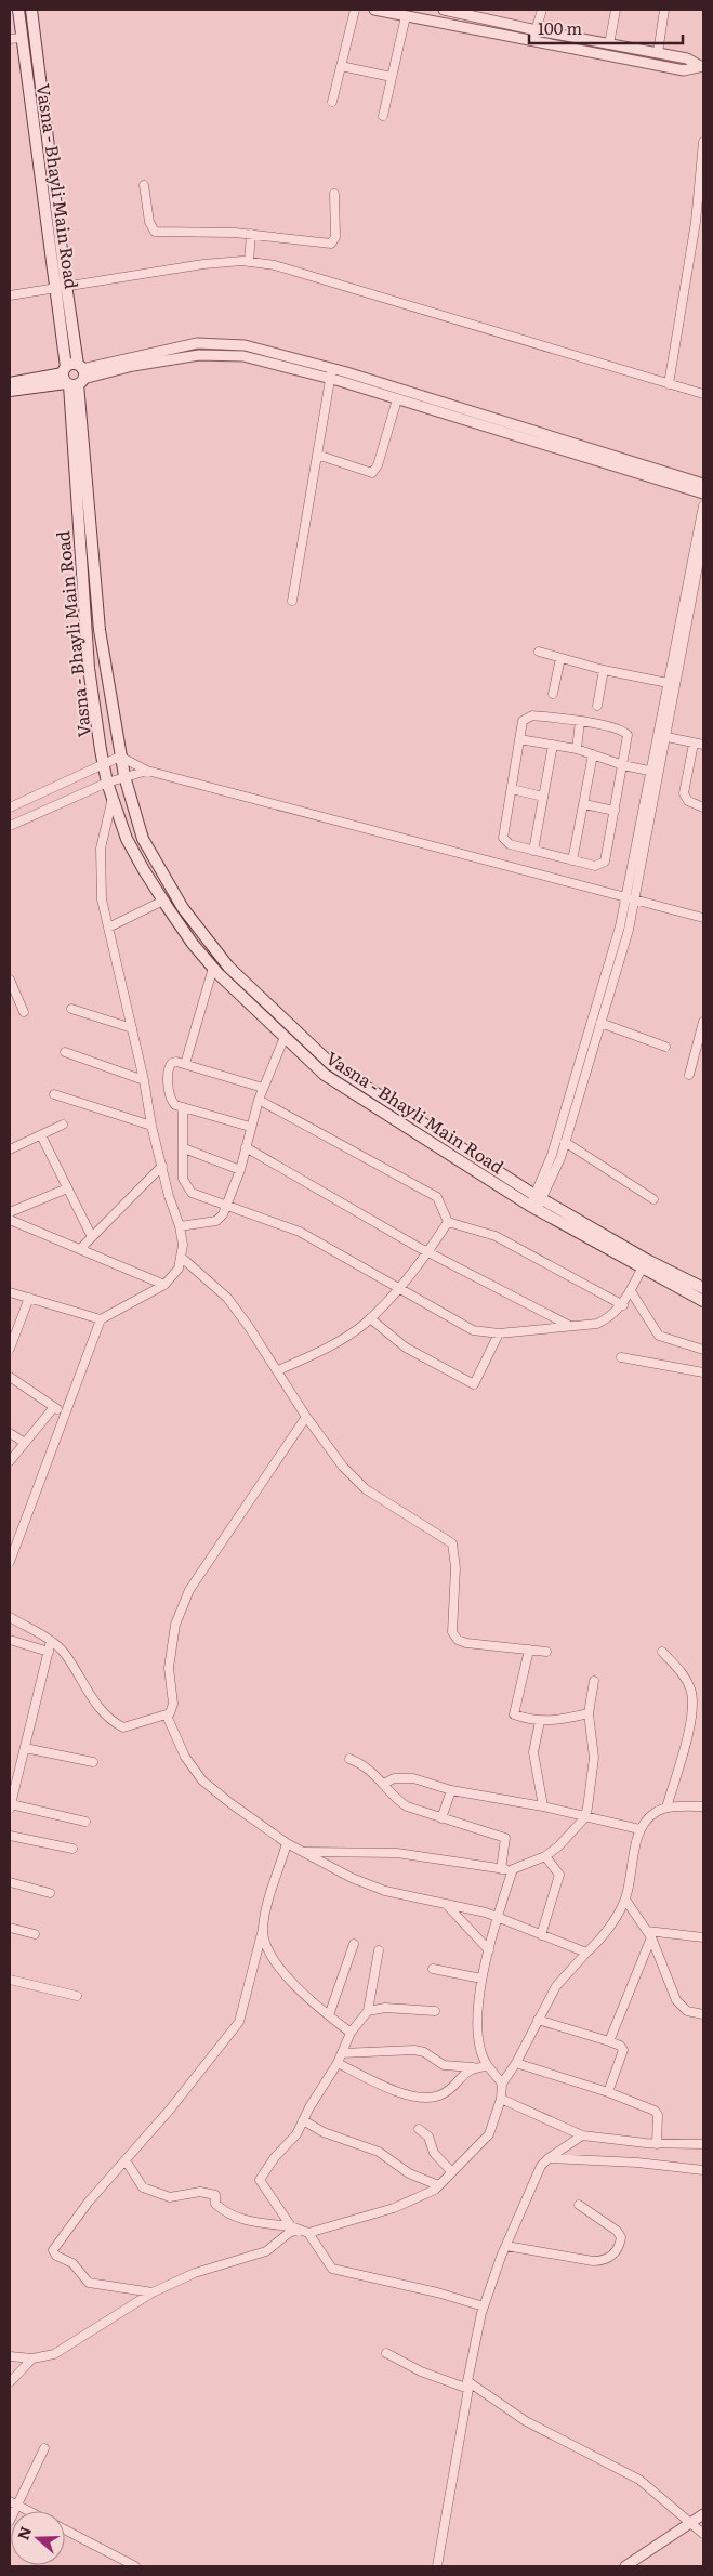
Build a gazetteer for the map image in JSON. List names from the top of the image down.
{
  "streets": {
    "main road": ["Vasna - Bhayli Main Road"]
  },
  "scale_bar": "100 m",
  "north": "left"
}
